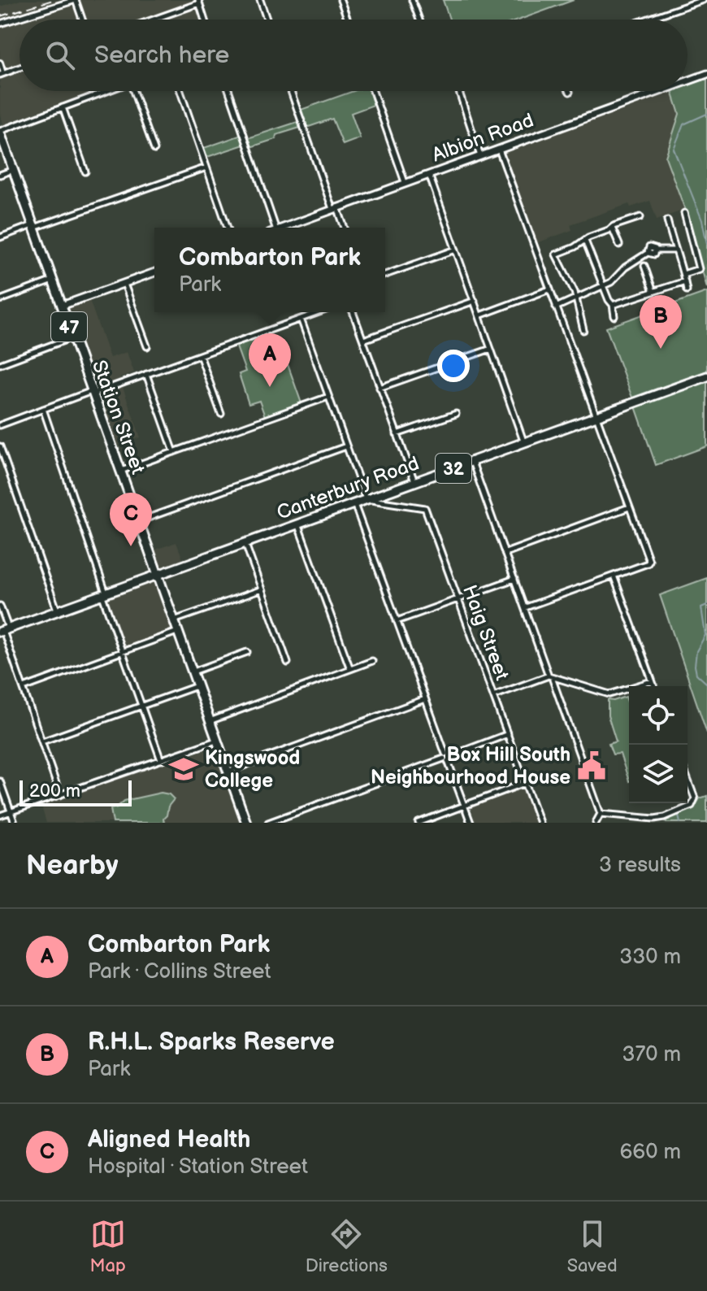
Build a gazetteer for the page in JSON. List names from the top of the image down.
{
  "streets": {
    "main road": [
      "47",
      "Station Street",
      "32",
      "Canterbury Road"
    ],
    "street": ["Albion Road", "Haig Street"]
  },
  "crossings": [
    ["Station Street", "Canterbury Road"],
    ["Canterbury Road", "Haig Street"]
  ],
  "places": {
    "public building": ["Box Hill South Neighbourhood House"],
    "school or university": ["Kingswood College"]
  },
  "scale_bar": "200 m",
  "page": {
    "search": "Search here",
    "popup": ["Combarton Park", "Park"],
    "pins": ["B", "A", "C"],
    "scale": "200 m",
    "heading": ["Nearby", "3 results"],
    "list": [
      {
        "mark": "A",
        "name": "Combarton Park",
        "note": "Park · Collins Street",
        "value": "330 m"
      },
      {
        "mark": "B",
        "name": "R.H.L. Sparks Reserve",
        "note": "Park",
        "value": "370 m"
      },
      {
        "mark": "C",
        "name": "Aligned Health",
        "note": "Hospital · Station Street",
        "value": "660 m"
      }
    ],
    "nav": ["Map", "Directions", "Saved"]
  }
}
